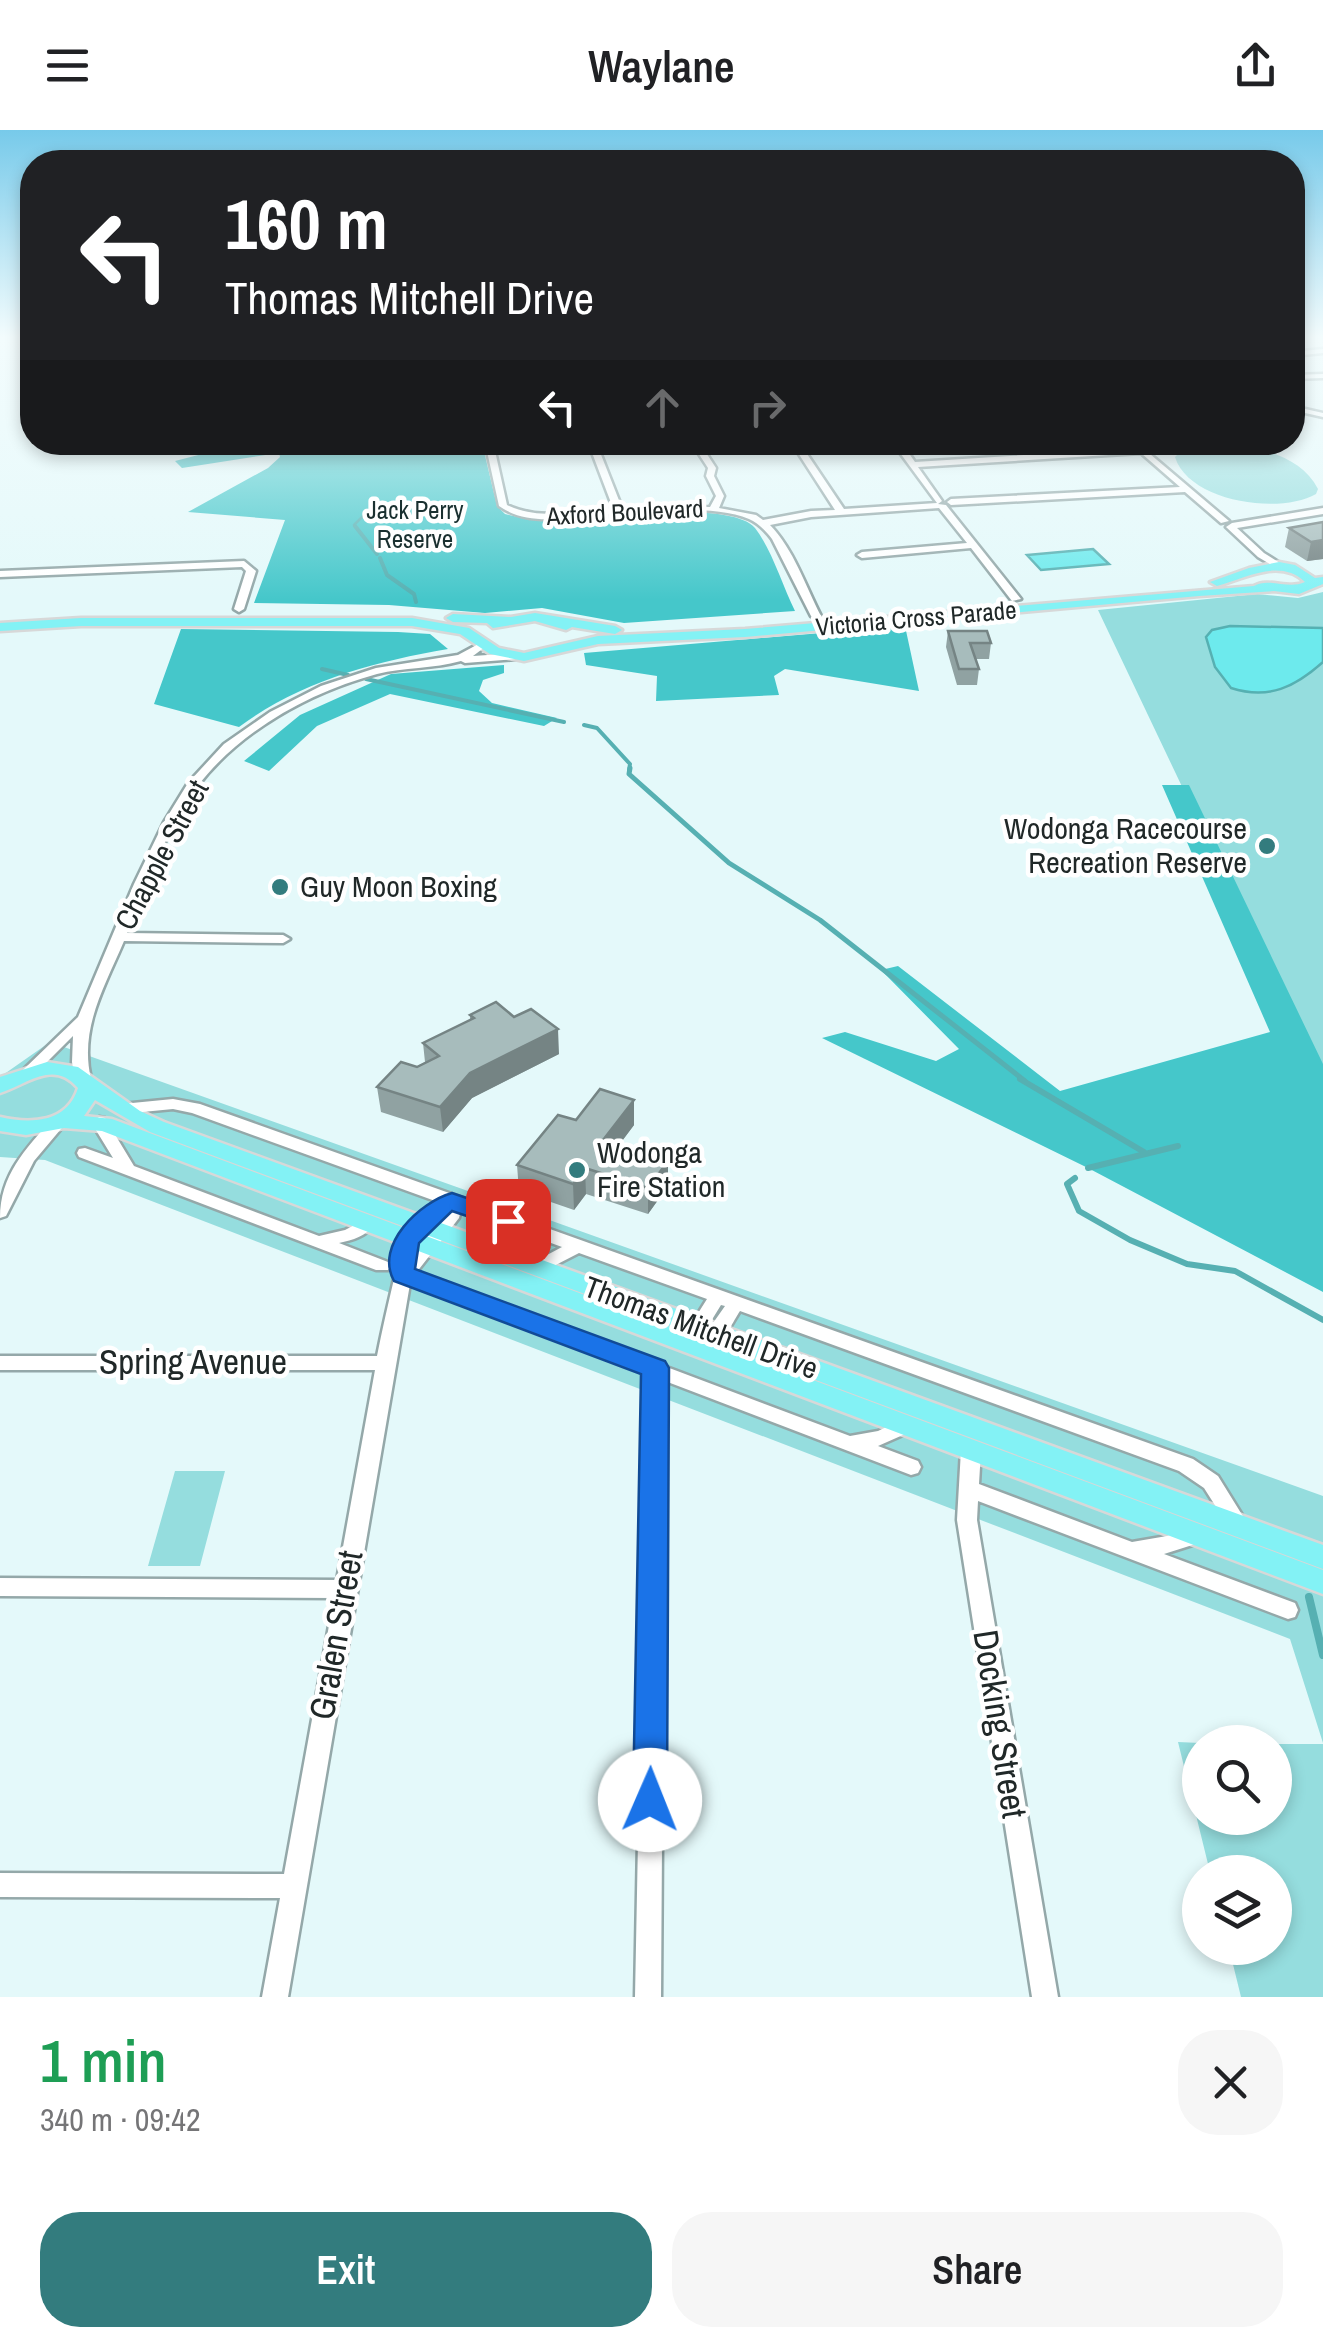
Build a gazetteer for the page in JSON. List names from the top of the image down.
{
  "streets": {
    "main road": ["Victoria Cross Parade", "Thomas Mitchell Drive"],
    "street": [
      "Axford Boulevard",
      "Chapple Street",
      "Spring Avenue",
      "Gralen Street",
      "Docking Street"
    ]
  },
  "crossings": [
    ["Victoria Cross Parade", "Chapple Street"],
    ["Chapple Street", "Thomas Mitchell Drive"],
    ["Thomas Mitchell Drive", "Gralen Street"],
    ["Thomas Mitchell Drive", "Docking Street"],
    ["Spring Avenue", "Gralen Street"]
  ],
  "parks": ["Jack Perry Reserve"],
  "places": ["Wodonga Racecourse Recreation Reserve", "Guy Moon Boxing", "Wodonga Fire Station"],
  "page": {
    "header": "Waylane",
    "turn": ["160 m", "Thomas Mitchell Drive"],
    "heading": ["1 min", "340 m · 09:42"],
    "buttons": ["Exit", "Share"]
  }
}
